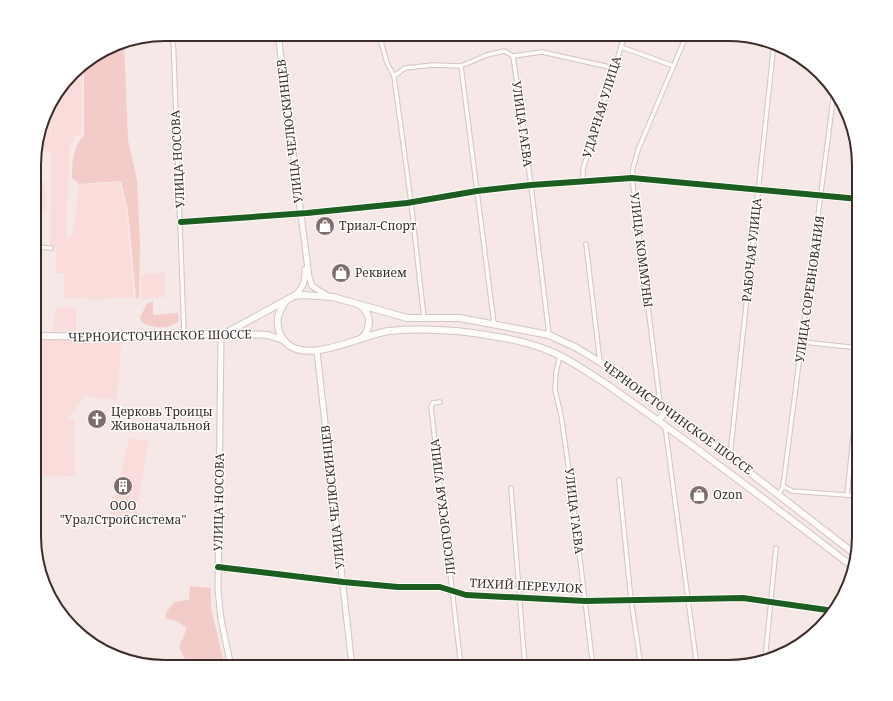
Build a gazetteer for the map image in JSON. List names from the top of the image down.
{
  "streets": {
    "main road": ["ЧЕРНОИСТОЧИНСКОЕ ШОССЕ"],
    "street": [
      "УДАРНАЯ УЛИЦА",
      "УЛИЦА ГАЕВА",
      "УЛИЦА ЧЕЛЮСКИНЦЕВ",
      "УЛИЦА НОСОВА",
      "УЛИЦА КОММУНЫ",
      "РАБОЧАЯ УЛИЦА",
      "УЛИЦА СОРЕВНОВАНИЯ",
      "ЛИСОГОРСКАЯ УЛИЦА",
      "ТИХИЙ ПЕРЕУЛОК"
    ]
  },
  "crossings": [
    ["УЛИЦА ГАЕВА", "ЧЕРНОИСТОЧИНСКОЕ ШОССЕ"],
    ["УЛИЦА ГАЕВА", "ТИХИЙ ПЕРЕУЛОК"],
    ["УЛИЦА ЧЕЛЮСКИНЦЕВ", "ЧЕРНОИСТОЧИНСКОЕ ШОССЕ"],
    ["УЛИЦА ЧЕЛЮСКИНЦЕВ", "ТИХИЙ ПЕРЕУЛОК"],
    ["УЛИЦА НОСОВА", "ЧЕРНОИСТОЧИНСКОЕ ШОССЕ"],
    ["УЛИЦА НОСОВА", "ТИХИЙ ПЕРЕУЛОК"],
    ["УЛИЦА КОММУНЫ", "ЧЕРНОИСТОЧИНСКОЕ ШОССЕ"],
    ["РАБОЧАЯ УЛИЦА", "ЧЕРНОИСТОЧИНСКОЕ ШОССЕ"],
    ["УЛИЦА СОРЕВНОВАНИЯ", "ЧЕРНОИСТОЧИНСКОЕ ШОССЕ"],
    ["ЛИСОГОРСКАЯ УЛИЦА", "ТИХИЙ ПЕРЕУЛОК"]
  ],
  "places": {
    "shop": ["Триал-Спорт", "Реквием", "Ozon"],
    "church": ["Церковь Троицы Живоначальной"],
    "building": ["ООО \"УралСтройСистема\""]
  }
}
